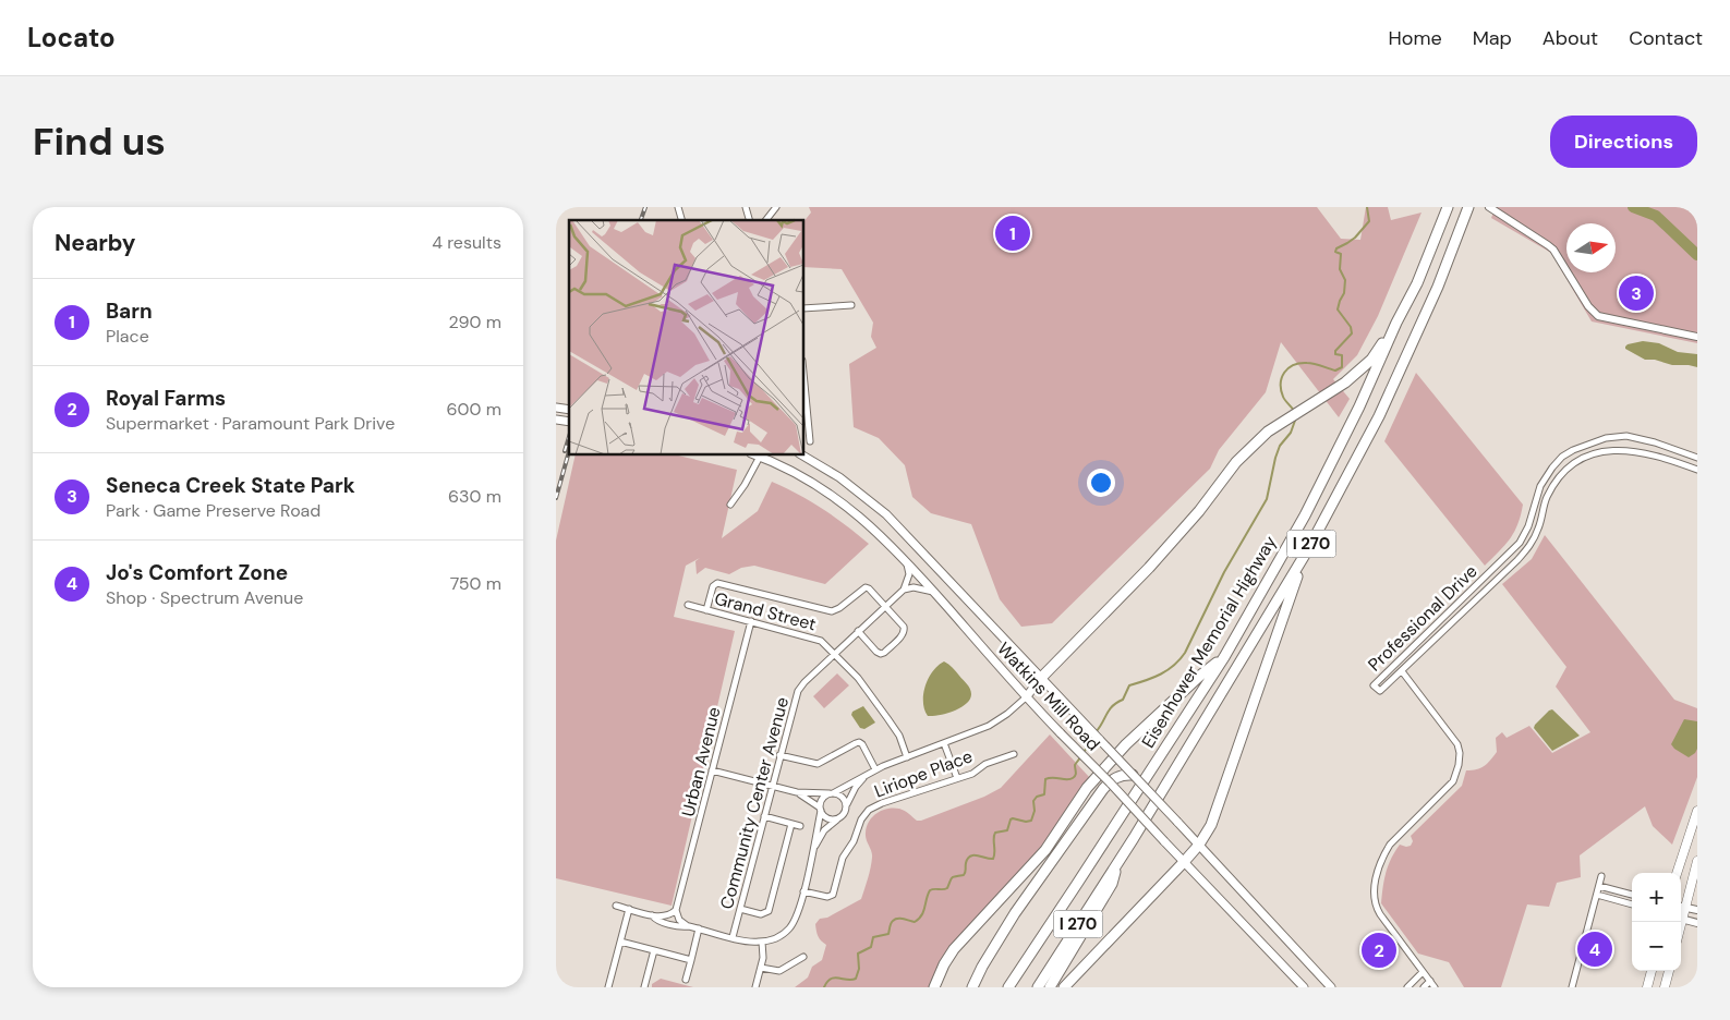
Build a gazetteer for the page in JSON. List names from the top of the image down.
{
  "streets": {
    "highway": ["I 270", "Eisenhower Memorial Highway"],
    "main road": ["Watkins Mill Road"],
    "street": [
      "Grand Street",
      "Professional Drive",
      "Urban Avenue",
      "Liriope Place",
      "Community Center Avenue"
    ]
  },
  "crossings": [
    ["Grand Street", "Urban Avenue"],
    ["Grand Street", "Community Center Avenue"]
  ],
  "north": "right",
  "page": {
    "header": "Locato",
    "nav": [
      "Home",
      "Map",
      "About",
      "Contact"
    ],
    "buttons": "Directions",
    "title": "Find us",
    "heading": ["Nearby", "4 results"],
    "pins": [
      "1",
      "3",
      "4",
      "2"
    ],
    "list": [
      {
        "mark": "1",
        "name": "Barn",
        "note": "Place",
        "value": "290 m"
      },
      {
        "mark": "2",
        "name": "Royal Farms",
        "note": "Supermarket · Paramount Park Drive",
        "value": "600 m"
      },
      {
        "mark": "3",
        "name": "Seneca Creek State Park",
        "note": "Park · Game Preserve Road",
        "value": "630 m"
      },
      {
        "mark": "4",
        "name": "Jo's Comfort Zone",
        "note": "Shop · Spectrum Avenue",
        "value": "750 m"
      }
    ],
    "map_buttons": ["+", "−"]
  }
}
